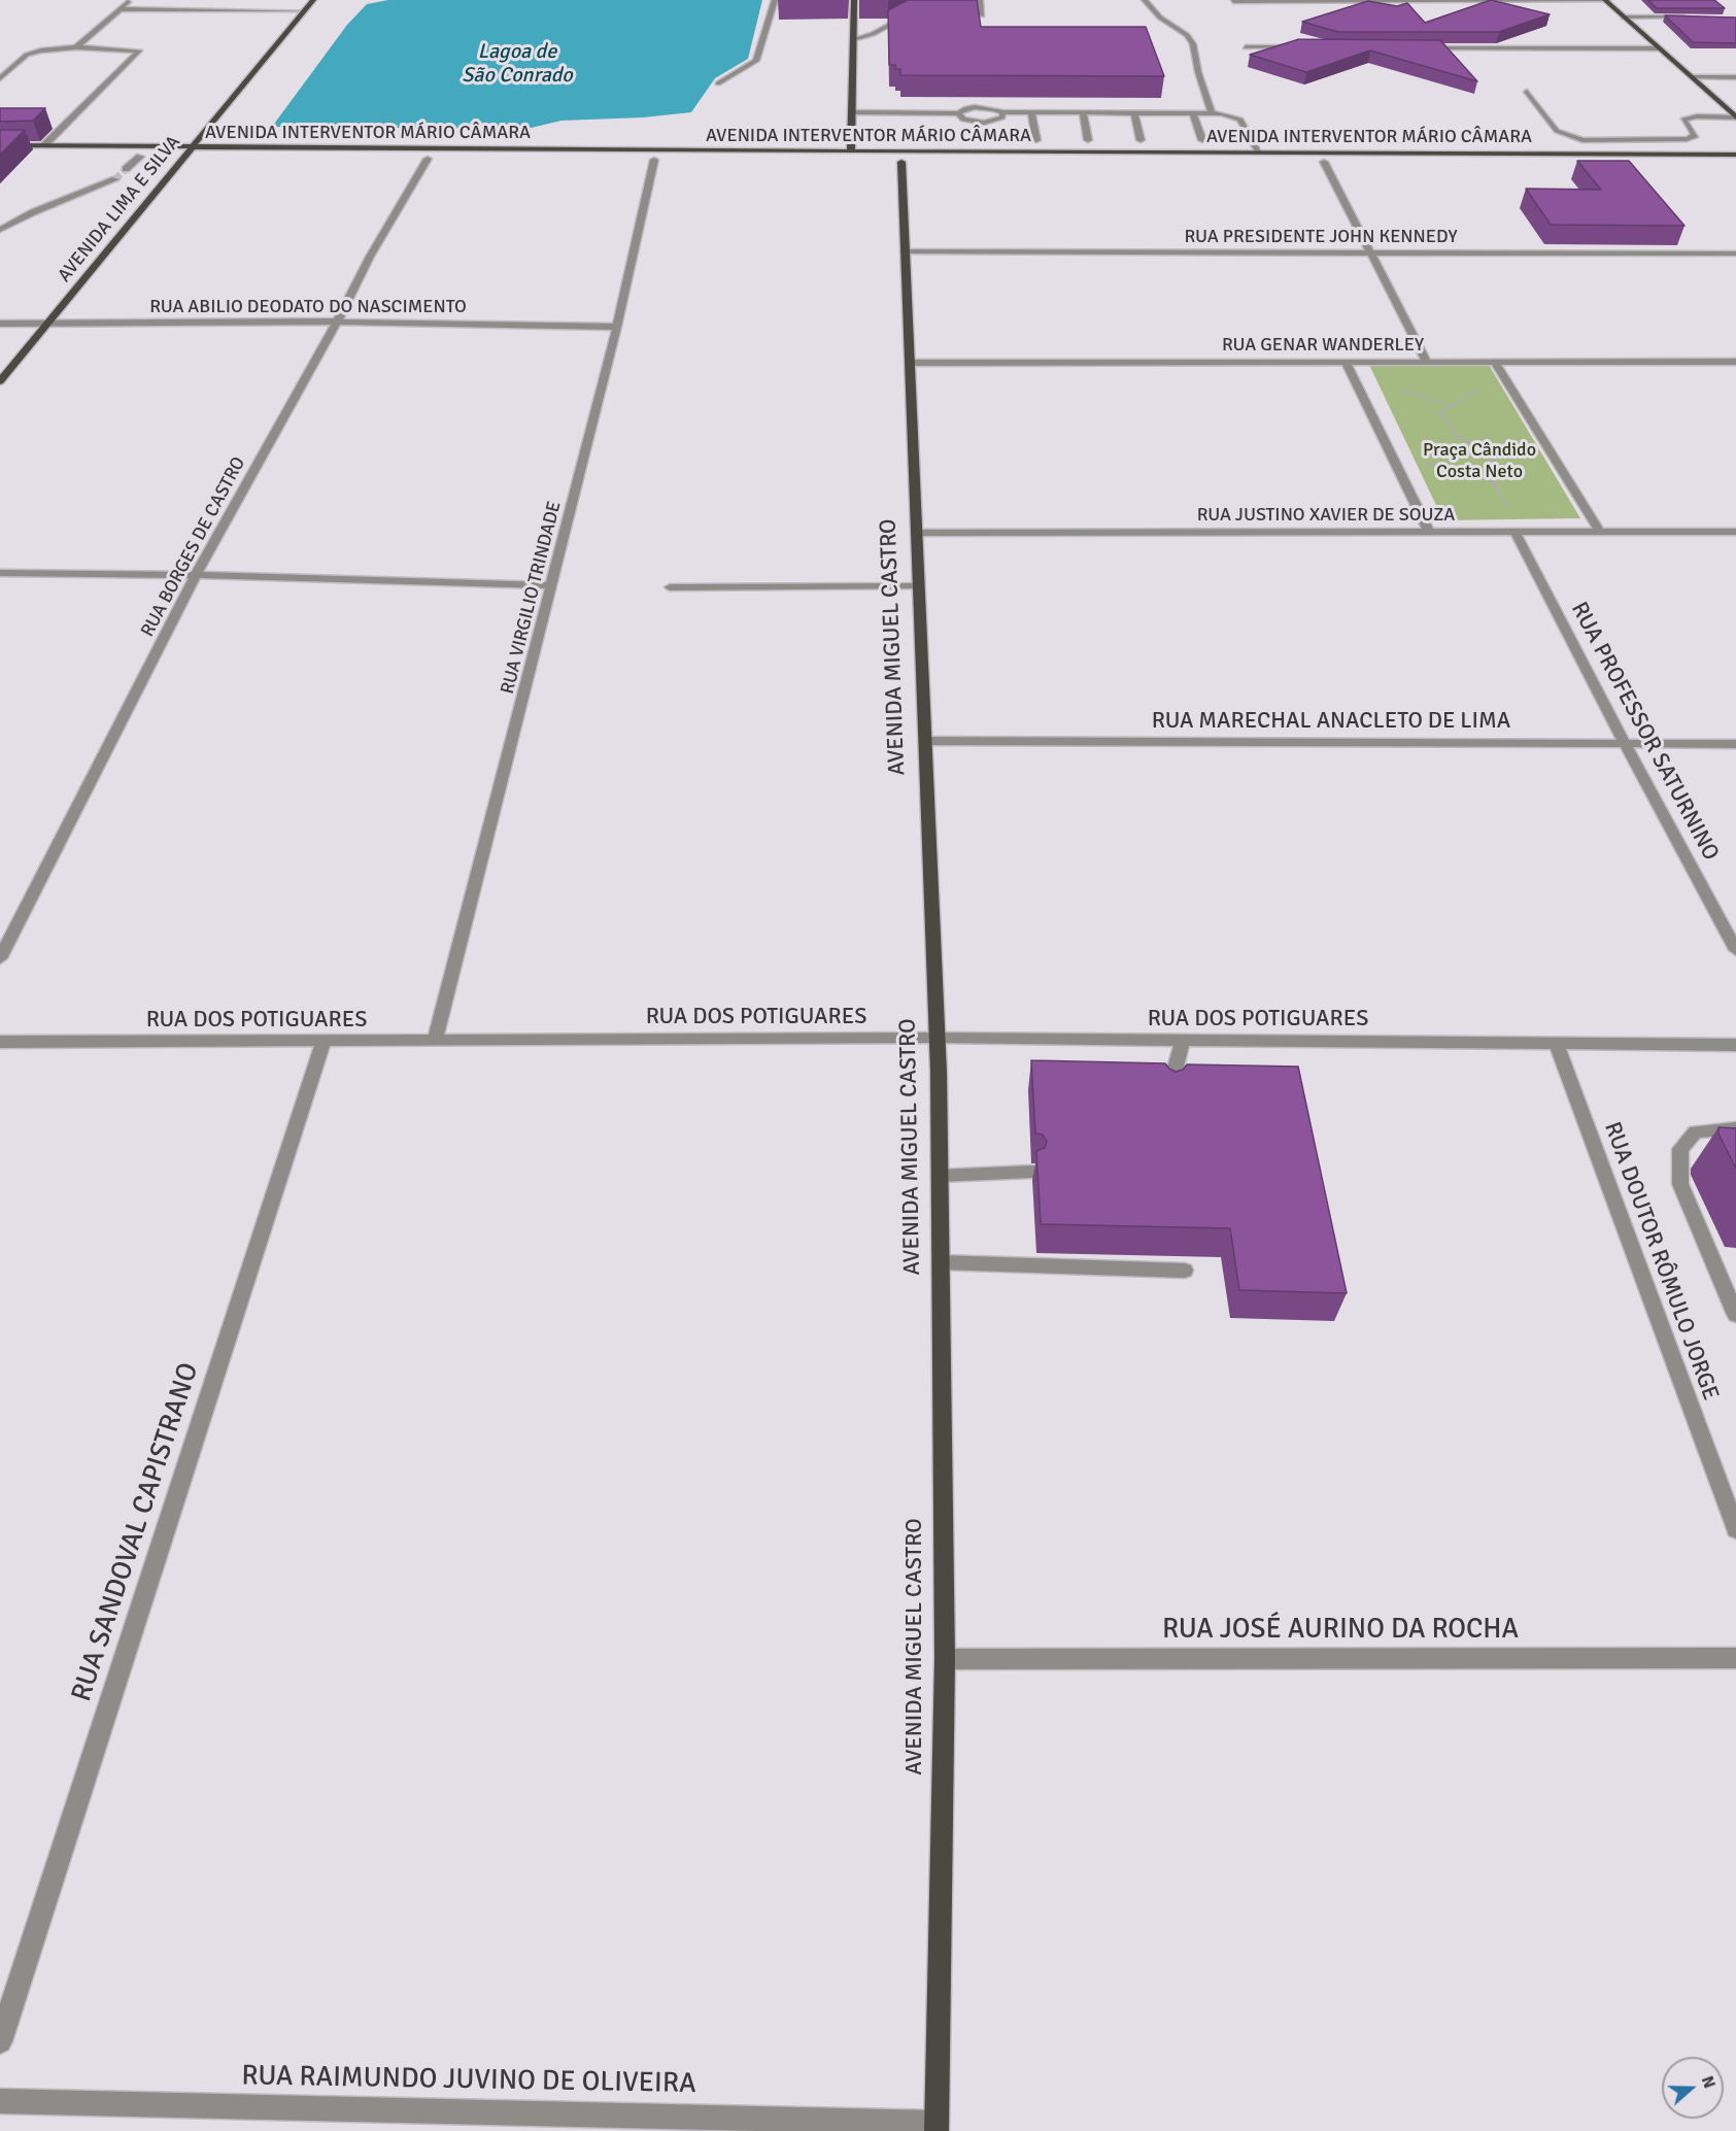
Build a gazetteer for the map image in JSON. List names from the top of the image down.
{
  "streets": {
    "main road": ["AVENIDA INTERVENTOR MÁRIO CÂMARA", "AVENIDA LIMA E SILVA", "AVENIDA MIGUEL CASTRO"],
    "street": [
      "RUA PRESIDENTE JOHN KENNEDY",
      "RUA ABILIO DEODATO DO NASCIMENTO",
      "RUA GENAR WANDERLEY",
      "RUA JUSTINO XAVIER DE SOUZA",
      "RUA BORGES DE CASTRO",
      "RUA VIRGILIO TRINDADE",
      "RUA MARECHAL ANACLETO DE LIMA",
      "RUA PROFESSOR SATURNINO",
      "RUA DOS POTIGUARES",
      "RUA DOUTOR RÔMULO JORGE",
      "RUA SANDOVAL CAPISTRANO",
      "RUA JOSÉ AURINO DA ROCHA",
      "RUA RAIMUNDO JUVINO DE OLIVEIRA"
    ]
  },
  "crossings": [
    ["AVENIDA INTERVENTOR MÁRIO CÂMARA", "AVENIDA LIMA E SILVA"],
    ["AVENIDA INTERVENTOR MÁRIO CÂMARA", "RUA BORGES DE CASTRO"],
    ["AVENIDA INTERVENTOR MÁRIO CÂMARA", "AVENIDA MIGUEL CASTRO"],
    ["AVENIDA LIMA E SILVA", "RUA ABILIO DEODATO DO NASCIMENTO"],
    ["RUA PRESIDENTE JOHN KENNEDY", "AVENIDA MIGUEL CASTRO"],
    ["RUA ABILIO DEODATO DO NASCIMENTO", "RUA BORGES DE CASTRO"],
    ["RUA ABILIO DEODATO DO NASCIMENTO", "RUA VIRGILIO TRINDADE"],
    ["RUA GENAR WANDERLEY", "AVENIDA MIGUEL CASTRO"],
    ["RUA JUSTINO XAVIER DE SOUZA", "AVENIDA MIGUEL CASTRO"],
    ["RUA JUSTINO XAVIER DE SOUZA", "RUA PROFESSOR SATURNINO"],
    ["RUA VIRGILIO TRINDADE", "RUA DOS POTIGUARES"],
    ["AVENIDA MIGUEL CASTRO", "RUA MARECHAL ANACLETO DE LIMA"],
    ["AVENIDA MIGUEL CASTRO", "RUA DOS POTIGUARES"],
    ["AVENIDA MIGUEL CASTRO", "RUA JOSÉ AURINO DA ROCHA"],
    ["AVENIDA MIGUEL CASTRO", "RUA RAIMUNDO JUVINO DE OLIVEIRA"],
    ["RUA MARECHAL ANACLETO DE LIMA", "RUA PROFESSOR SATURNINO"],
    ["RUA DOS POTIGUARES", "RUA DOUTOR RÔMULO JORGE"],
    ["RUA DOS POTIGUARES", "RUA SANDOVAL CAPISTRANO"]
  ],
  "water": ["Lagoa de São Conrado"],
  "parks": ["Praça Cândido Costa Neto"],
  "north": "right"
}
